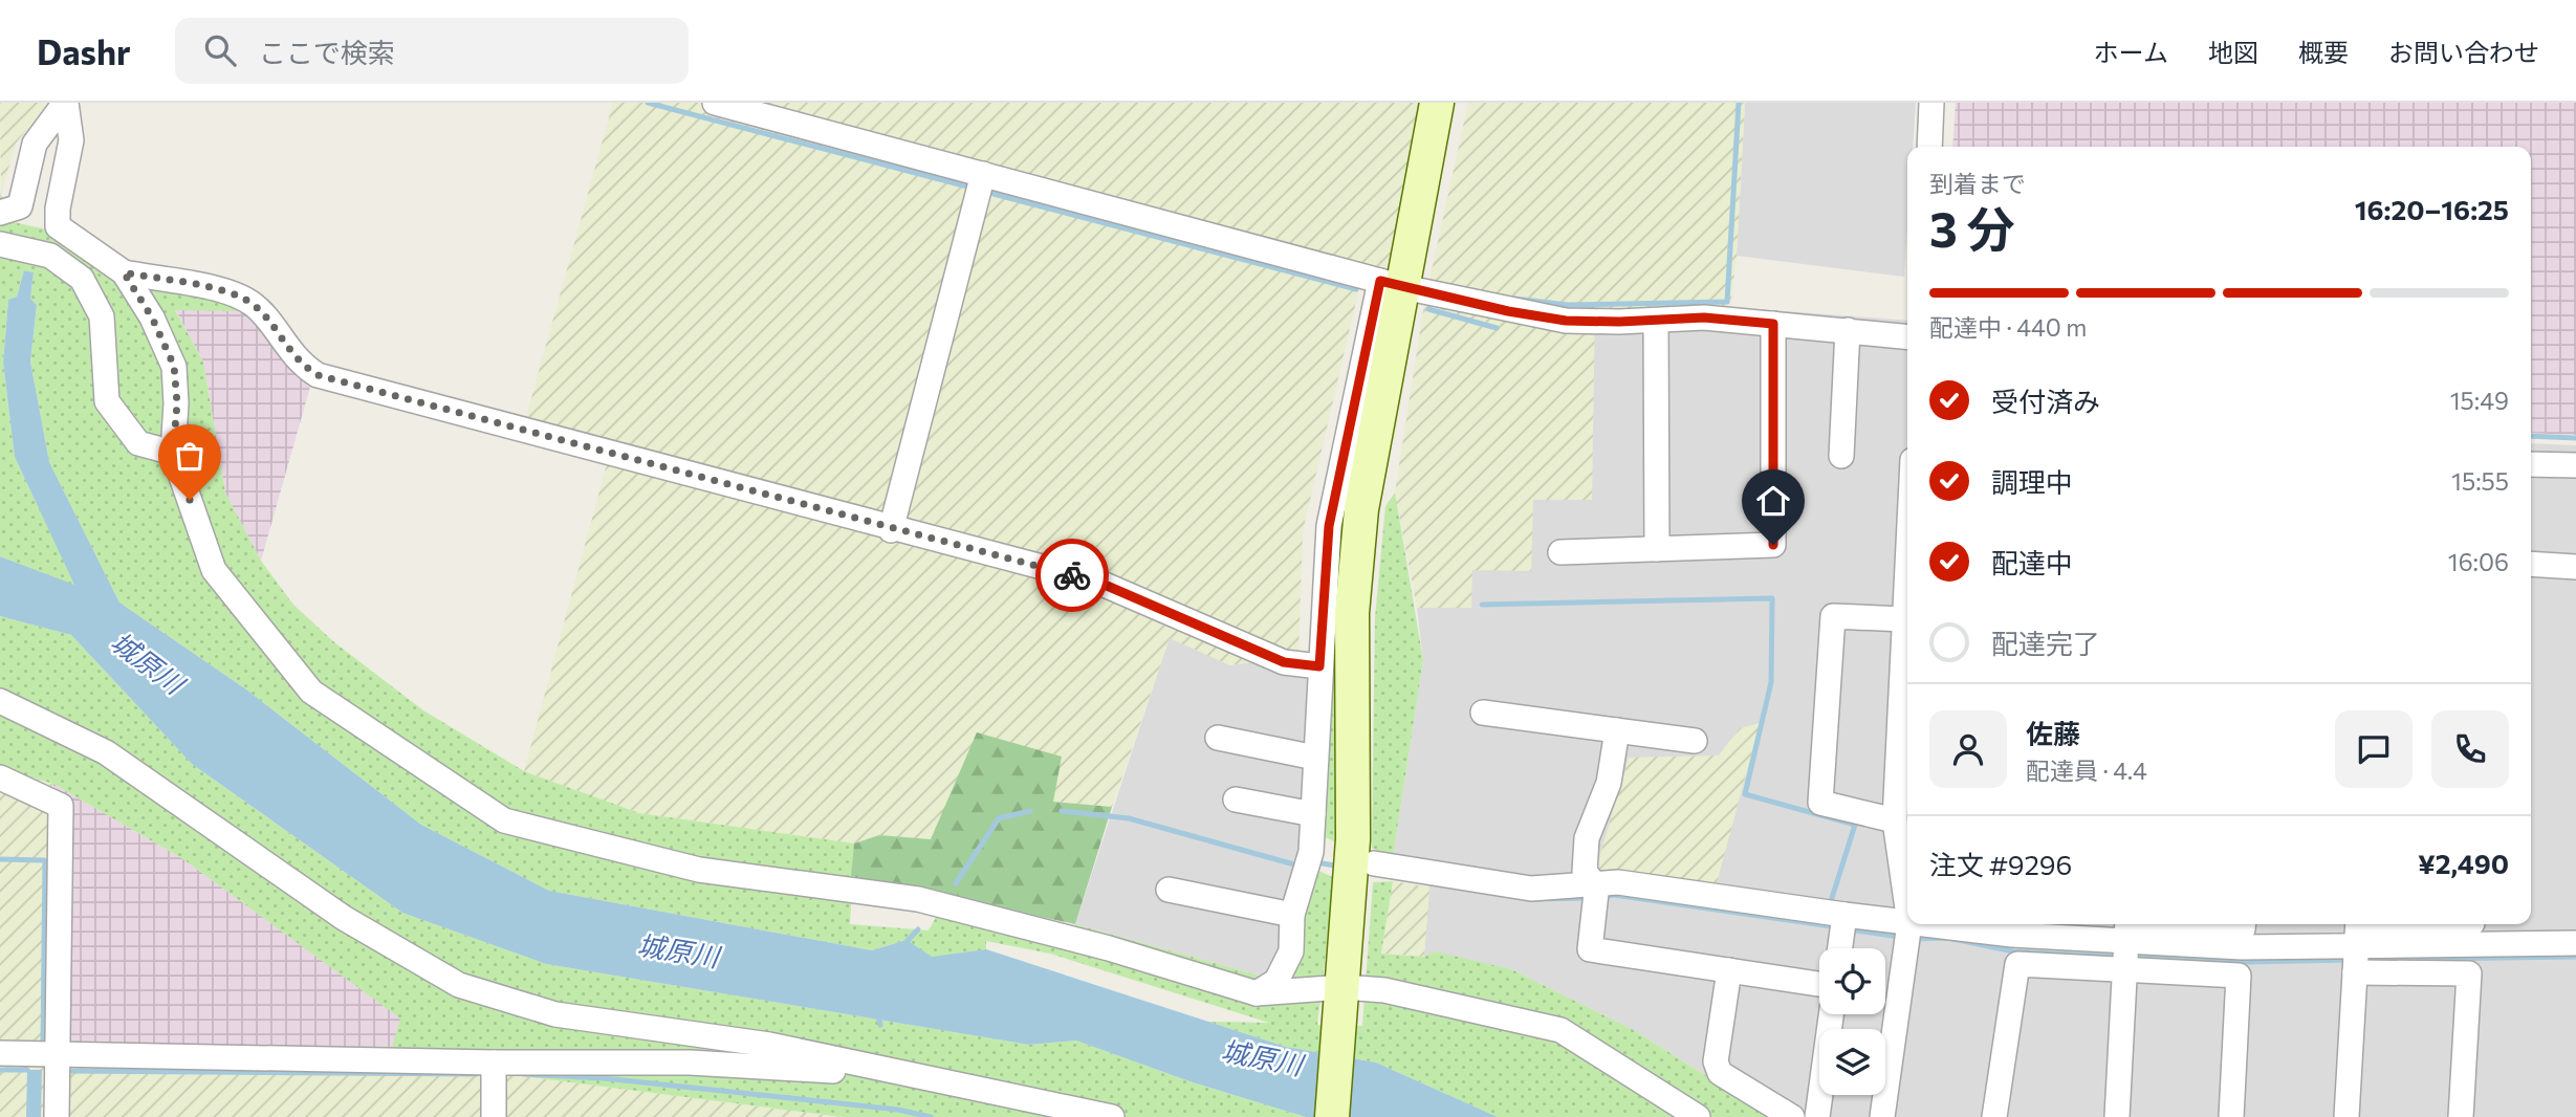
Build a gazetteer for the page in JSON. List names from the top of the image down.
{
  "water": ["城原川"],
  "page": {
    "header": "Dashr",
    "search": "ここで検索",
    "nav": [
      "ホーム",
      "地図",
      "概要",
      "お問い合わせ"
    ],
    "heading": ["3 分", "到着まで", "16:20–16:25"],
    "panel": [
      "佐藤",
      "配達員 · 4.4",
      "注文 #9296",
      "¥2,490"
    ],
    "bar": "配達中 · 440 m",
    "list": [
      ["受付済み", "15:49"],
      ["調理中", "15:55"],
      ["配達中", "16:06"],
      "配達完了"
    ]
  }
}
